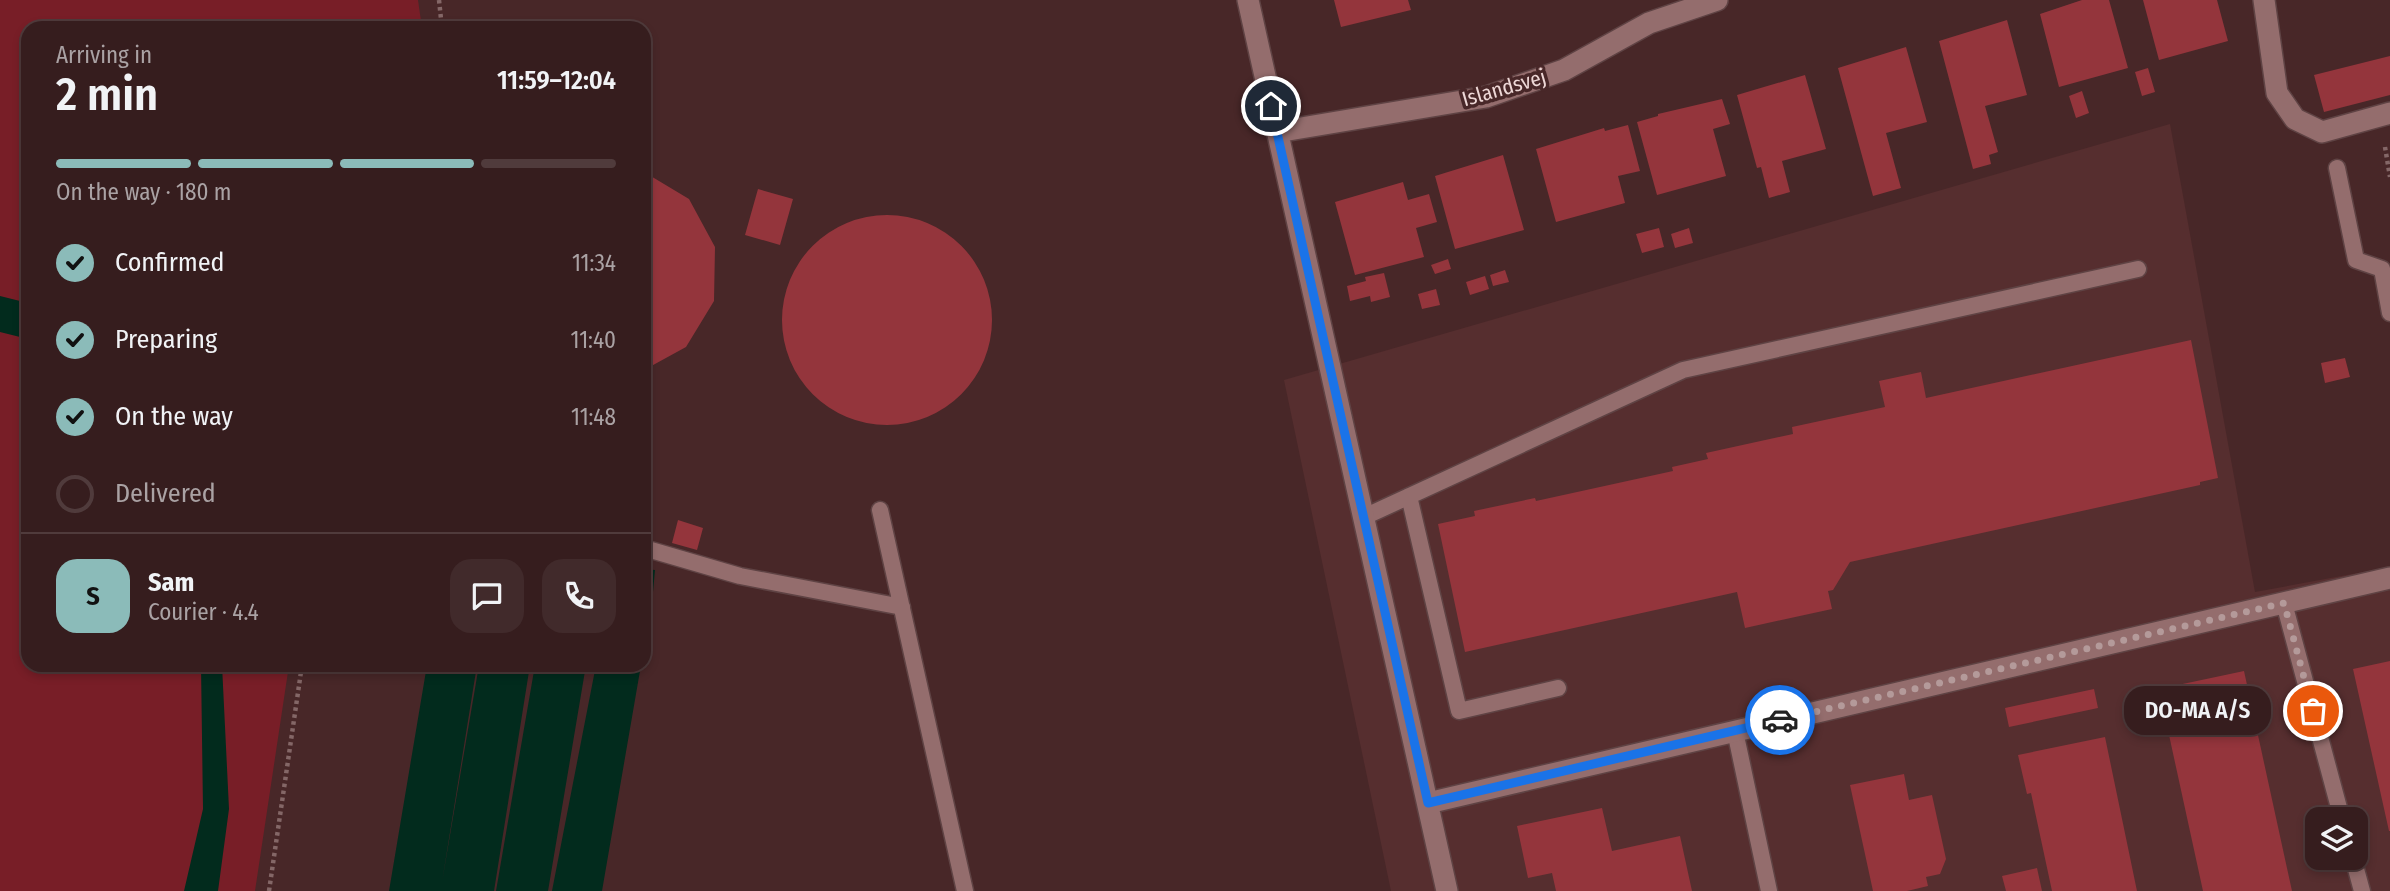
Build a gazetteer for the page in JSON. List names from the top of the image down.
{
  "streets": {
    "street": ["Islandsvej"]
  },
  "places": ["DO-MA A/S"],
  "page": {
    "heading": ["2 min", "Arriving in", "11:59–12:04"],
    "panel": ["Sam", "Courier · 4.4"],
    "bar": "On the way · 180 m",
    "list": [
      ["Confirmed", "11:34"],
      ["Preparing", "11:40"],
      ["On the way", "11:48"],
      "Delivered"
    ],
    "round": "S",
    "bubble": "DO-MA A/S"
  }
}
